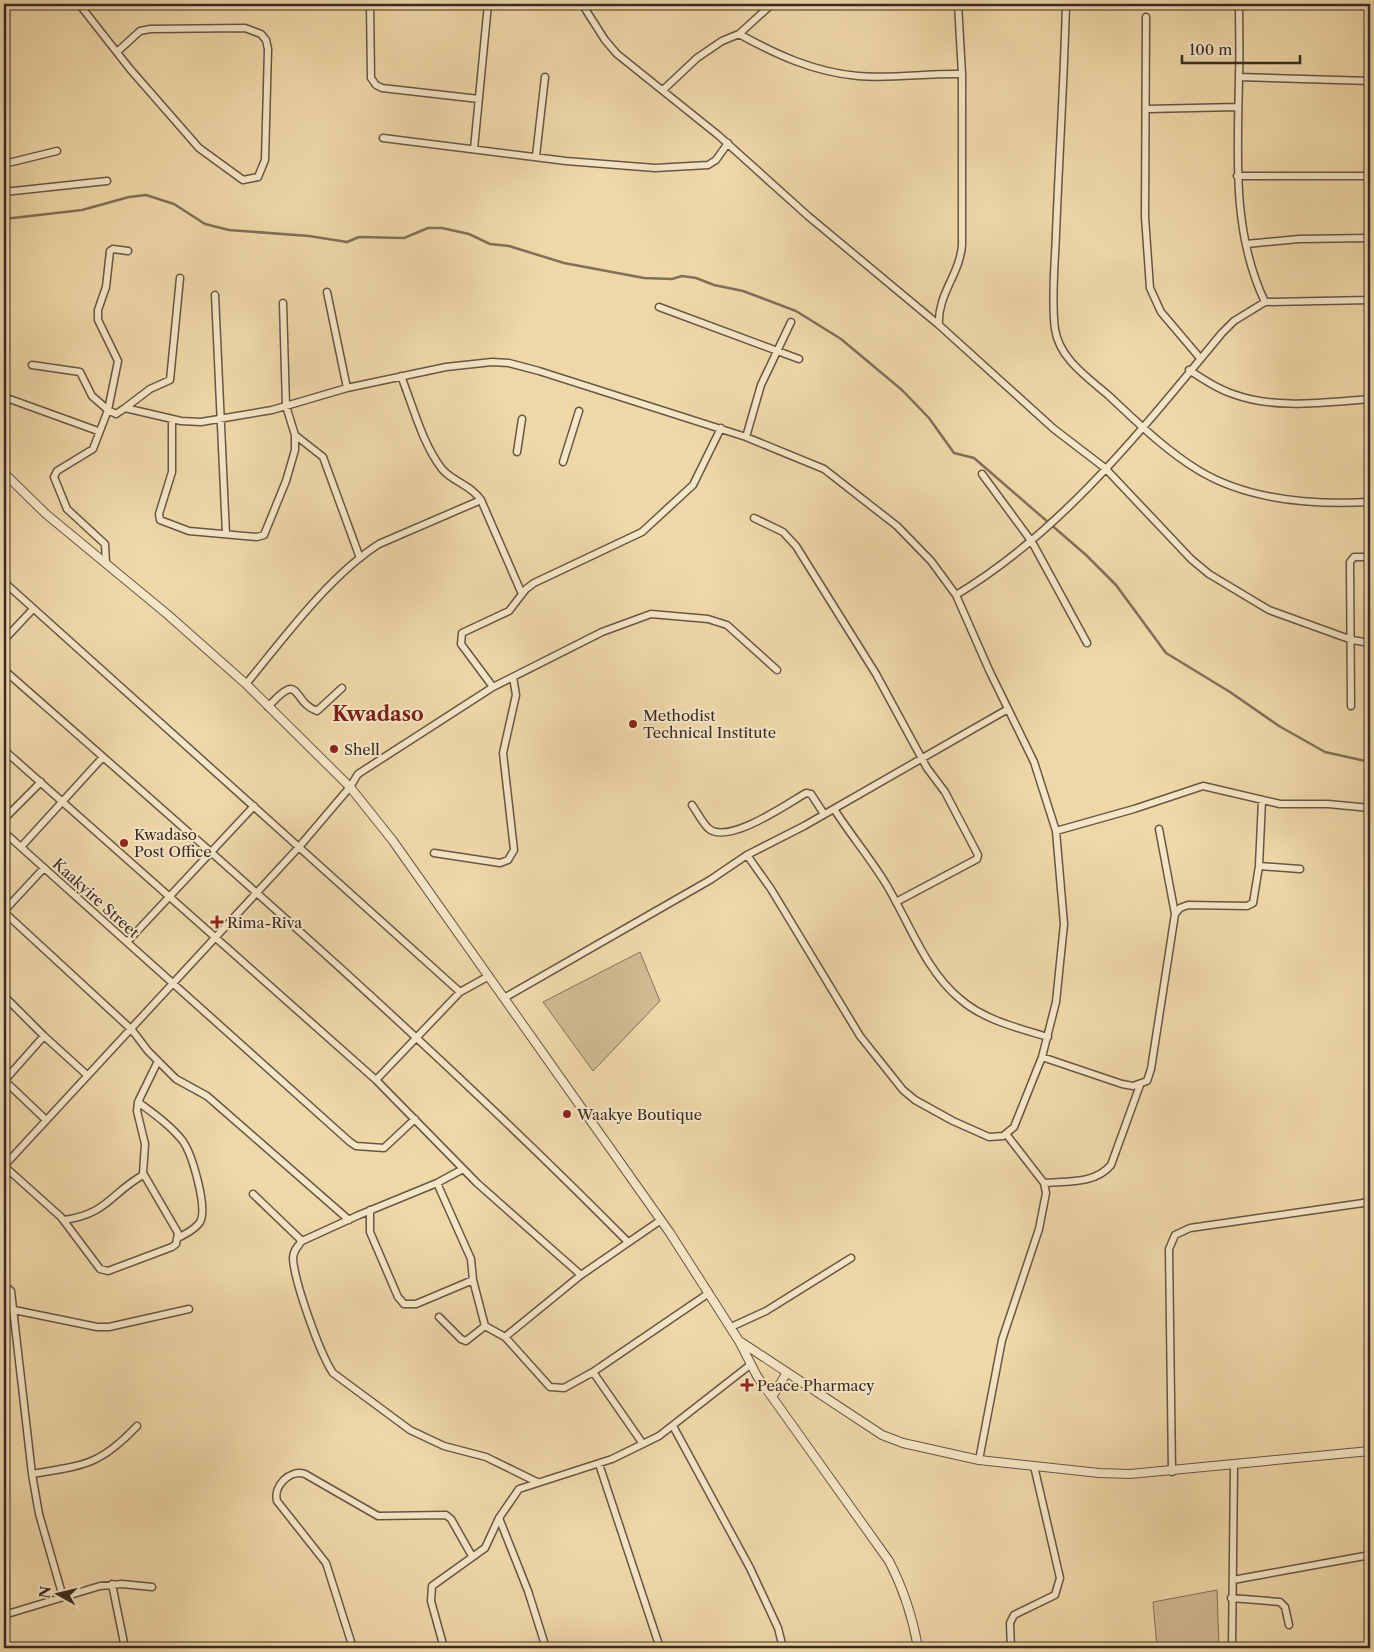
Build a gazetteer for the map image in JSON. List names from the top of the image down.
{
  "streets": {
    "street": ["Kaakyire Street"]
  },
  "districts": ["Kwadaso"],
  "places": {
    "other": [
      "Methodist Technical Institute",
      "Shell",
      "Kwadaso Post Office",
      "Waakye Boutique"
    ],
    "health": ["Rima-Riva", "Peace Pharmacy"]
  },
  "scale_bar": "100 m",
  "north": "left"
}
